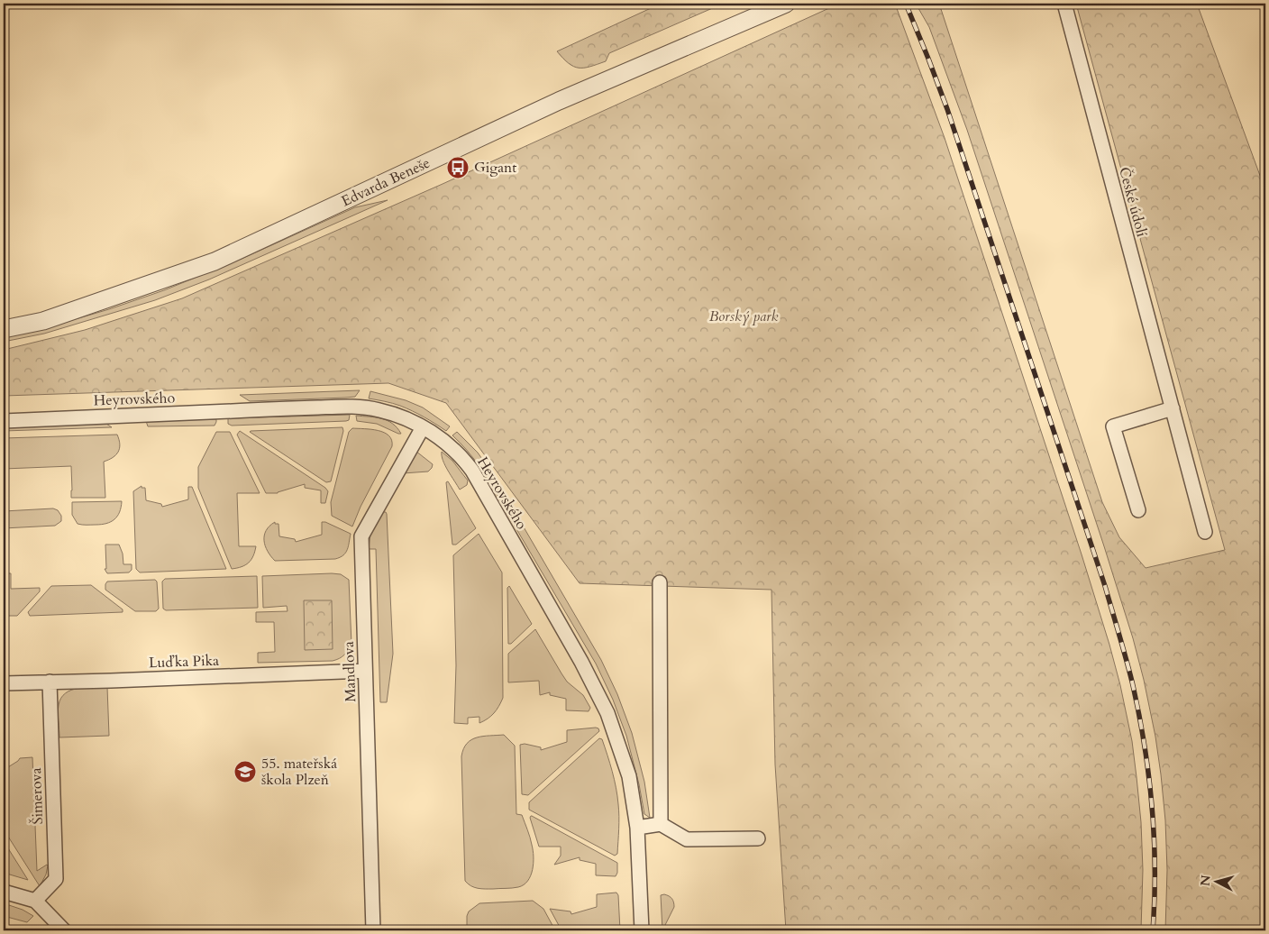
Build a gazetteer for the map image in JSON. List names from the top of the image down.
{
  "streets": {
    "street": [
      "Edvarda Beneše",
      "České údolí",
      "Heyrovského",
      "Luďka Pika",
      "Mandlova",
      "Šimerova"
    ]
  },
  "crossings": [
    ["Heyrovského", "Mandlova"],
    ["Luďka Pika", "Mandlova"],
    ["Luďka Pika", "Šimerova"]
  ],
  "parks": ["Borský park"],
  "places": {
    "bus stop": ["Gigant"],
    "school or university": ["55. mateřská škola Plzeň"]
  },
  "north": "left"
}
